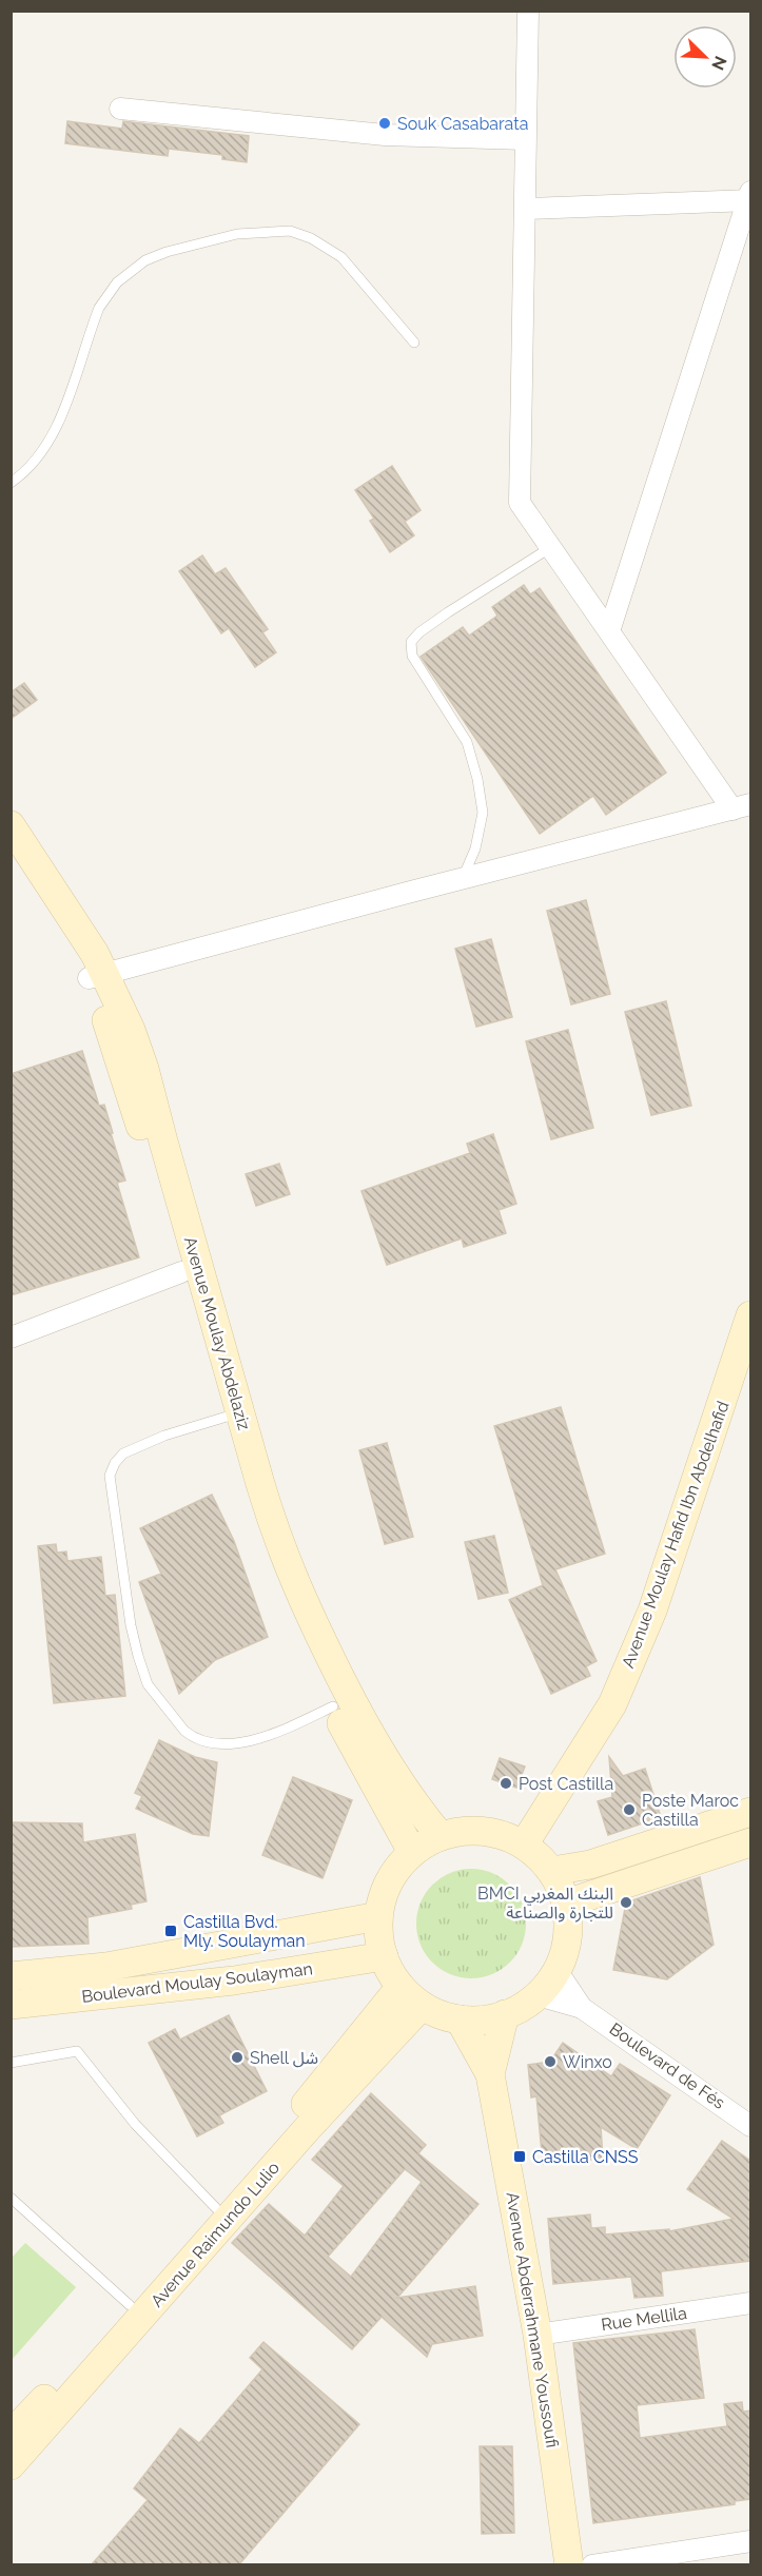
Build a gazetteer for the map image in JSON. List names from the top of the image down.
{
  "streets": {
    "main road": [
      "Avenue Moulay Abdelaziz",
      "Avenue Moulay Hafid Ibn Abdelhafid",
      "Boulevard Moulay Soulayman",
      "Avenue Raimundo Lulio",
      "Avenue Abderrahmane Youssoufi"
    ],
    "street": ["Boulevard de Fés", "Rue Mellila"]
  },
  "crossings": [
    ["Avenue Moulay Abdelaziz", "Avenue Moulay Hafid Ibn Abdelhafid"],
    ["Avenue Moulay Abdelaziz", "Boulevard Moulay Soulayman"],
    ["Avenue Moulay Abdelaziz", "Boulevard de Fés"],
    ["Avenue Moulay Abdelaziz", "Avenue Raimundo Lulio"],
    ["Avenue Moulay Abdelaziz", "Avenue Abderrahmane Youssoufi"],
    ["Avenue Moulay Hafid Ibn Abdelhafid", "Boulevard Moulay Soulayman"],
    ["Avenue Moulay Hafid Ibn Abdelhafid", "Boulevard de Fés"],
    ["Avenue Moulay Hafid Ibn Abdelhafid", "Avenue Raimundo Lulio"],
    ["Avenue Moulay Hafid Ibn Abdelhafid", "Avenue Abderrahmane Youssoufi"],
    ["Boulevard Moulay Soulayman", "Boulevard de Fés"],
    ["Boulevard Moulay Soulayman", "Avenue Raimundo Lulio"],
    ["Boulevard Moulay Soulayman", "Avenue Abderrahmane Youssoufi"],
    ["Boulevard de Fés", "Avenue Raimundo Lulio"],
    ["Boulevard de Fés", "Avenue Abderrahmane Youssoufi"],
    ["Avenue Raimundo Lulio", "Avenue Abderrahmane Youssoufi"],
    ["Rue Mellila", "Avenue Abderrahmane Youssoufi"]
  ],
  "places": {
    "other": [
      "Souk Casabarata",
      "Post Castilla",
      "Poste Maroc Castilla",
      "BMCI البنك المغربي للتجارة والصناعة",
      "Shell شل",
      "Winxo"
    ],
    "transit": ["Castilla Bvd. Mly. Soulayman", "Castilla CNSS"]
  },
  "north": "bottom right"
}
